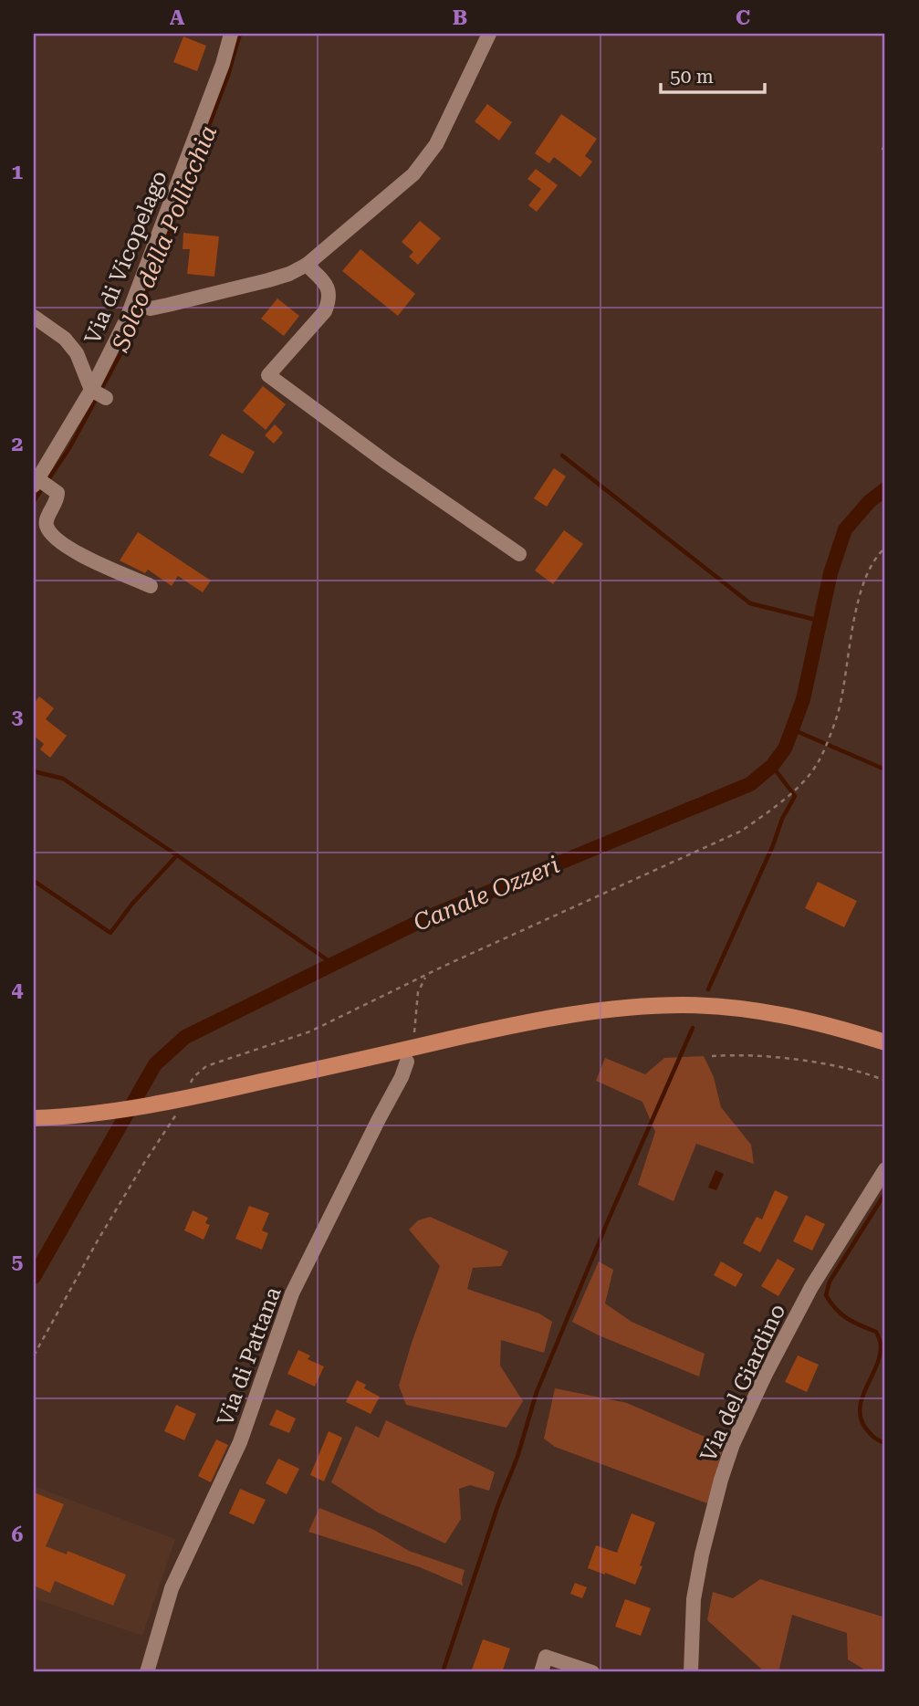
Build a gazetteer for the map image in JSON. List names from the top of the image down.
{
  "streets": {
    "street": ["Via di Vicopelago", "Via di Pattana", "Via del Giardino"]
  },
  "water": ["Solco della Pollicchia", "Canale Ozzeri"],
  "scale_bar": "50 m",
  "grid": {
    "columns": ["A", "B", "C"],
    "rows": [
      "1",
      "2",
      "3",
      "4",
      "5",
      "6"
    ]
  }
}
